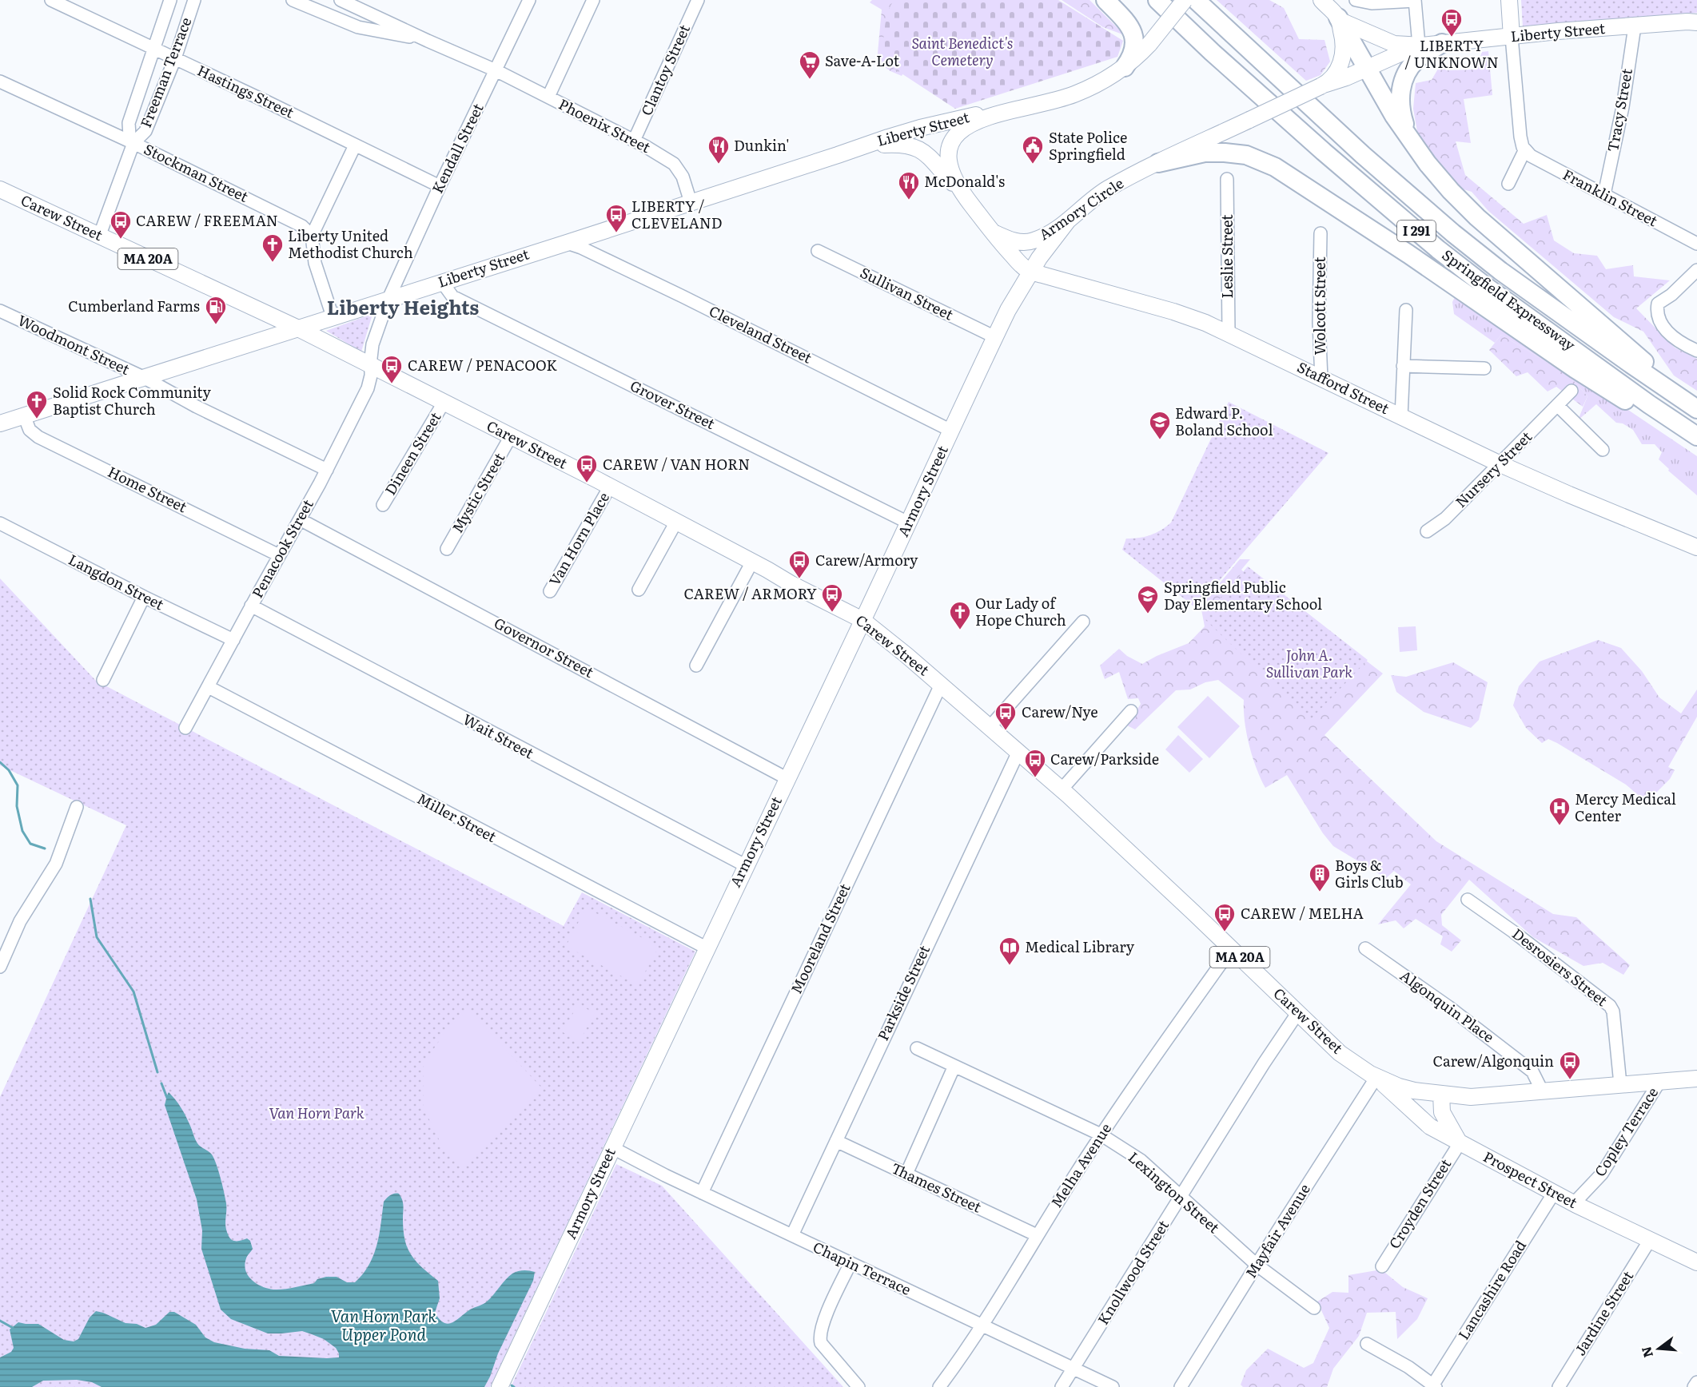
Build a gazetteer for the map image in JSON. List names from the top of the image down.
{
  "streets": {
    "highway": ["I 291", "Springfield Expressway"],
    "main road": [
      "Liberty Street",
      "Armory Circle",
      "Carew Street",
      "MA 20A",
      "Stafford Street",
      "Armory Street",
      "Prospect Street"
    ],
    "street": [
      "Clantoy Street",
      "Freeman Terrace",
      "Hastings Street",
      "Tracy Street",
      "Phoenix Street",
      "Kendall Street",
      "Stockman Street",
      "Franklin Street",
      "Leslie Street",
      "Sullivan Street",
      "Wolcott Street",
      "Cleveland Street",
      "Woodmont Street",
      "Grover Street",
      "Dineen Street",
      "Nursery Street",
      "Home Street",
      "Mystic Street",
      "Van Horn Place",
      "Penacook Street",
      "Langdon Street",
      "Governor Street",
      "Wait Street",
      "Miller Street",
      "Mooreland Street",
      "Desrosiers Street",
      "Parkside Street",
      "Algonquin Place",
      "Copley Terrace",
      "Melha Avenue",
      "Thames Street",
      "Lexington Street",
      "Croyden Street",
      "Mayfair Avenue",
      "Chapin Terrace",
      "Knollwood Street",
      "Lancashire Road",
      "Jardine Street"
    ]
  },
  "crossings": [
    ["Liberty Street", "Tracy Street"],
    ["Liberty Street", "Phoenix Street"],
    ["Liberty Street", "Kendall Street"],
    ["Liberty Street", "Armory Circle"],
    ["Liberty Street", "Carew Street"],
    ["Liberty Street", "Cleveland Street"],
    ["Liberty Street", "Woodmont Street"],
    ["Liberty Street", "Grover Street"],
    ["Liberty Street", "Home Street"],
    ["Clantoy Street", "Phoenix Street"],
    ["Freeman Terrace", "Hastings Street"],
    ["Freeman Terrace", "Stockman Street"],
    ["Freeman Terrace", "Carew Street"],
    ["Hastings Street", "Kendall Street"],
    ["Tracy Street", "Franklin Street"],
    ["Phoenix Street", "Kendall Street"],
    ["Kendall Street", "Carew Street"],
    ["Kendall Street", "Penacook Street"],
    ["Armory Circle", "Stafford Street"],
    ["Armory Circle", "Armory Street"],
    ["Carew Street", "Dineen Street"],
    ["Carew Street", "Armory Street"],
    ["Carew Street", "Mystic Street"],
    ["Carew Street", "Van Horn Place"],
    ["Carew Street", "Penacook Street"],
    ["Carew Street", "Mooreland Street"],
    ["Carew Street", "Desrosiers Street"],
    ["Carew Street", "Parkside Street"],
    ["Carew Street", "Algonquin Place"],
    ["Carew Street", "Copley Terrace"],
    ["Carew Street", "Melha Avenue"],
    ["Carew Street", "Prospect Street"],
    ["Carew Street", "Mayfair Avenue"],
    ["Carew Street", "Knollwood Street"],
    ["Leslie Street", "Stafford Street"],
    ["Sullivan Street", "Armory Street"],
    ["Wolcott Street", "Stafford Street"],
    ["Cleveland Street", "Armory Street"],
    ["Woodmont Street", "Penacook Street"],
    ["Stafford Street", "Nursery Street"],
    ["Stafford Street", "Armory Street"],
    ["Grover Street", "Armory Street"],
    ["Home Street", "Penacook Street"],
    ["Armory Street", "Governor Street"],
    ["Armory Street", "Wait Street"],
    ["Armory Street", "Miller Street"],
    ["Armory Street", "Chapin Terrace"],
    ["Penacook Street", "Langdon Street"],
    ["Penacook Street", "Governor Street"],
    ["Penacook Street", "Wait Street"],
    ["Penacook Street", "Miller Street"],
    ["Mooreland Street", "Chapin Terrace"],
    ["Parkside Street", "Thames Street"],
    ["Parkside Street", "Chapin Terrace"],
    ["Copley Terrace", "Prospect Street"],
    ["Melha Avenue", "Thames Street"],
    ["Melha Avenue", "Lexington Street"],
    ["Melha Avenue", "Chapin Terrace"],
    ["Prospect Street", "Croyden Street"],
    ["Prospect Street", "Mayfair Avenue"],
    ["Prospect Street", "Lancashire Road"],
    ["Prospect Street", "Jardine Street"],
    ["Lexington Street", "Mayfair Avenue"],
    ["Lexington Street", "Knollwood Street"],
    ["Chapin Terrace", "Knollwood Street"]
  ],
  "districts": ["Liberty Heights"],
  "water": ["Van Horn Park Upper Pond"],
  "parks": ["Saint Benedict's Cemetery", "John A. Sullivan Park", "Van Horn Park"],
  "places": {
    "bus stop": [
      "LIBERTY / UNKNOWN",
      "LIBERTY / CLEVELAND",
      "CAREW / FREEMAN",
      "CAREW / PENACOOK",
      "CAREW / VAN HORN",
      "Carew/Armory",
      "CAREW / ARMORY",
      "Carew/Nye",
      "Carew/Parkside",
      "CAREW / MELHA",
      "Carew/Algonquin"
    ],
    "supermarket": ["Save-A-Lot"],
    "restaurant": ["Dunkin'", "McDonald's"],
    "public building": ["State Police Springfield"],
    "church": ["Liberty United Methodist Church", "Solid Rock Community Baptist Church", "Our Lady of Hope Church"],
    "fuel station": ["Cumberland Farms"],
    "school or university": ["Edward P. Boland School", "Springfield Public Day Elementary School"],
    "hospital": ["Mercy Medical Center"],
    "building": ["Boys & Girls Club"],
    "library": ["Medical Library"]
  },
  "north": "left"
}
